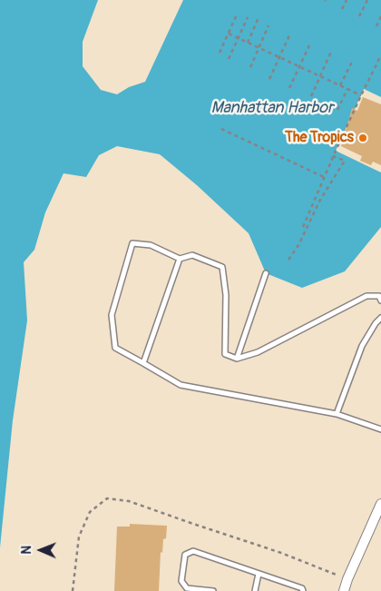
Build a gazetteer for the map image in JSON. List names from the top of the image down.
{
  "water": ["Manhattan Harbor"],
  "places": ["The Tropics"],
  "north": "left"
}
